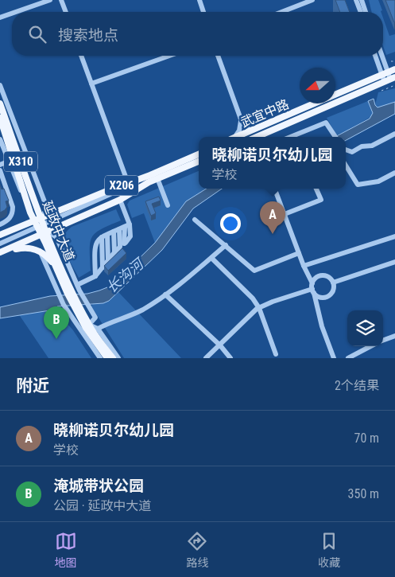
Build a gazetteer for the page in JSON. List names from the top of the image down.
{
  "streets": {
    "main road": [
      "武宜中路",
      "X310",
      "X206",
      "延政中大道"
    ]
  },
  "crossings": [
    ["X206", "延政中大道"]
  ],
  "water": ["长沟河"],
  "north": "left",
  "page": {
    "search": "搜索地点",
    "popup": ["晓柳诺贝尔幼儿园", "学校"],
    "pins": ["A", "B"],
    "heading": ["附近", "2个结果"],
    "list": [
      {
        "mark": "A",
        "name": "晓柳诺贝尔幼儿园",
        "note": "学校",
        "value": "70 m"
      },
      {
        "mark": "B",
        "name": "淹城带状公园",
        "note": "公园 · 延政中大道",
        "value": "350 m"
      }
    ],
    "nav": ["地图", "路线", "收藏"]
  }
}
